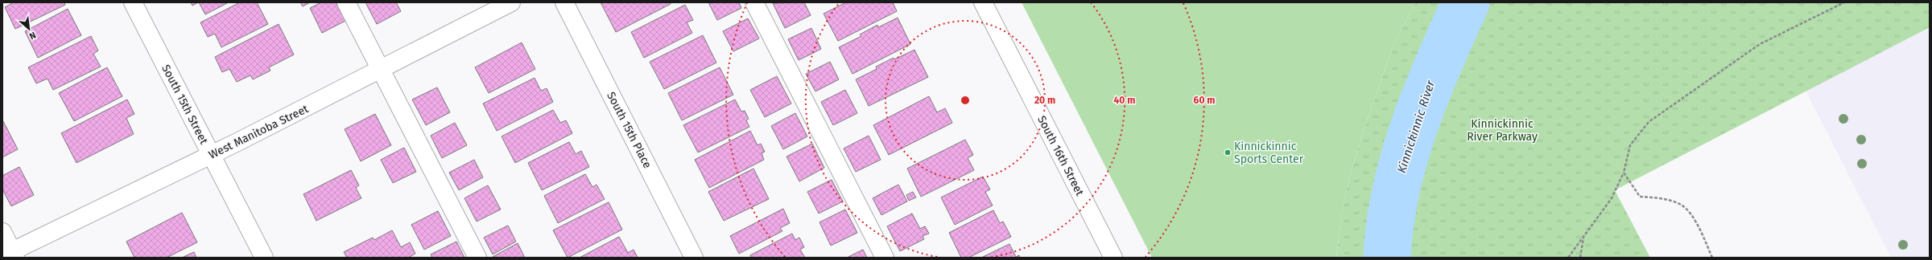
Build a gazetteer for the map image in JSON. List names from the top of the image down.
{
  "streets": {
    "street": [
      "South 15th Street",
      "South 15th Place",
      "West Manitoba Street",
      "South 16th Street"
    ]
  },
  "crossings": [
    ["South 15th Street", "West Manitoba Street"]
  ],
  "water": ["Kinnickinnic River"],
  "parks": ["Kinnickinnic River Parkway"],
  "places": ["Kinnickinnic Sports Center"],
  "north": "bottom right",
  "rings": ["20 m", "40 m", "60 m"]
}
